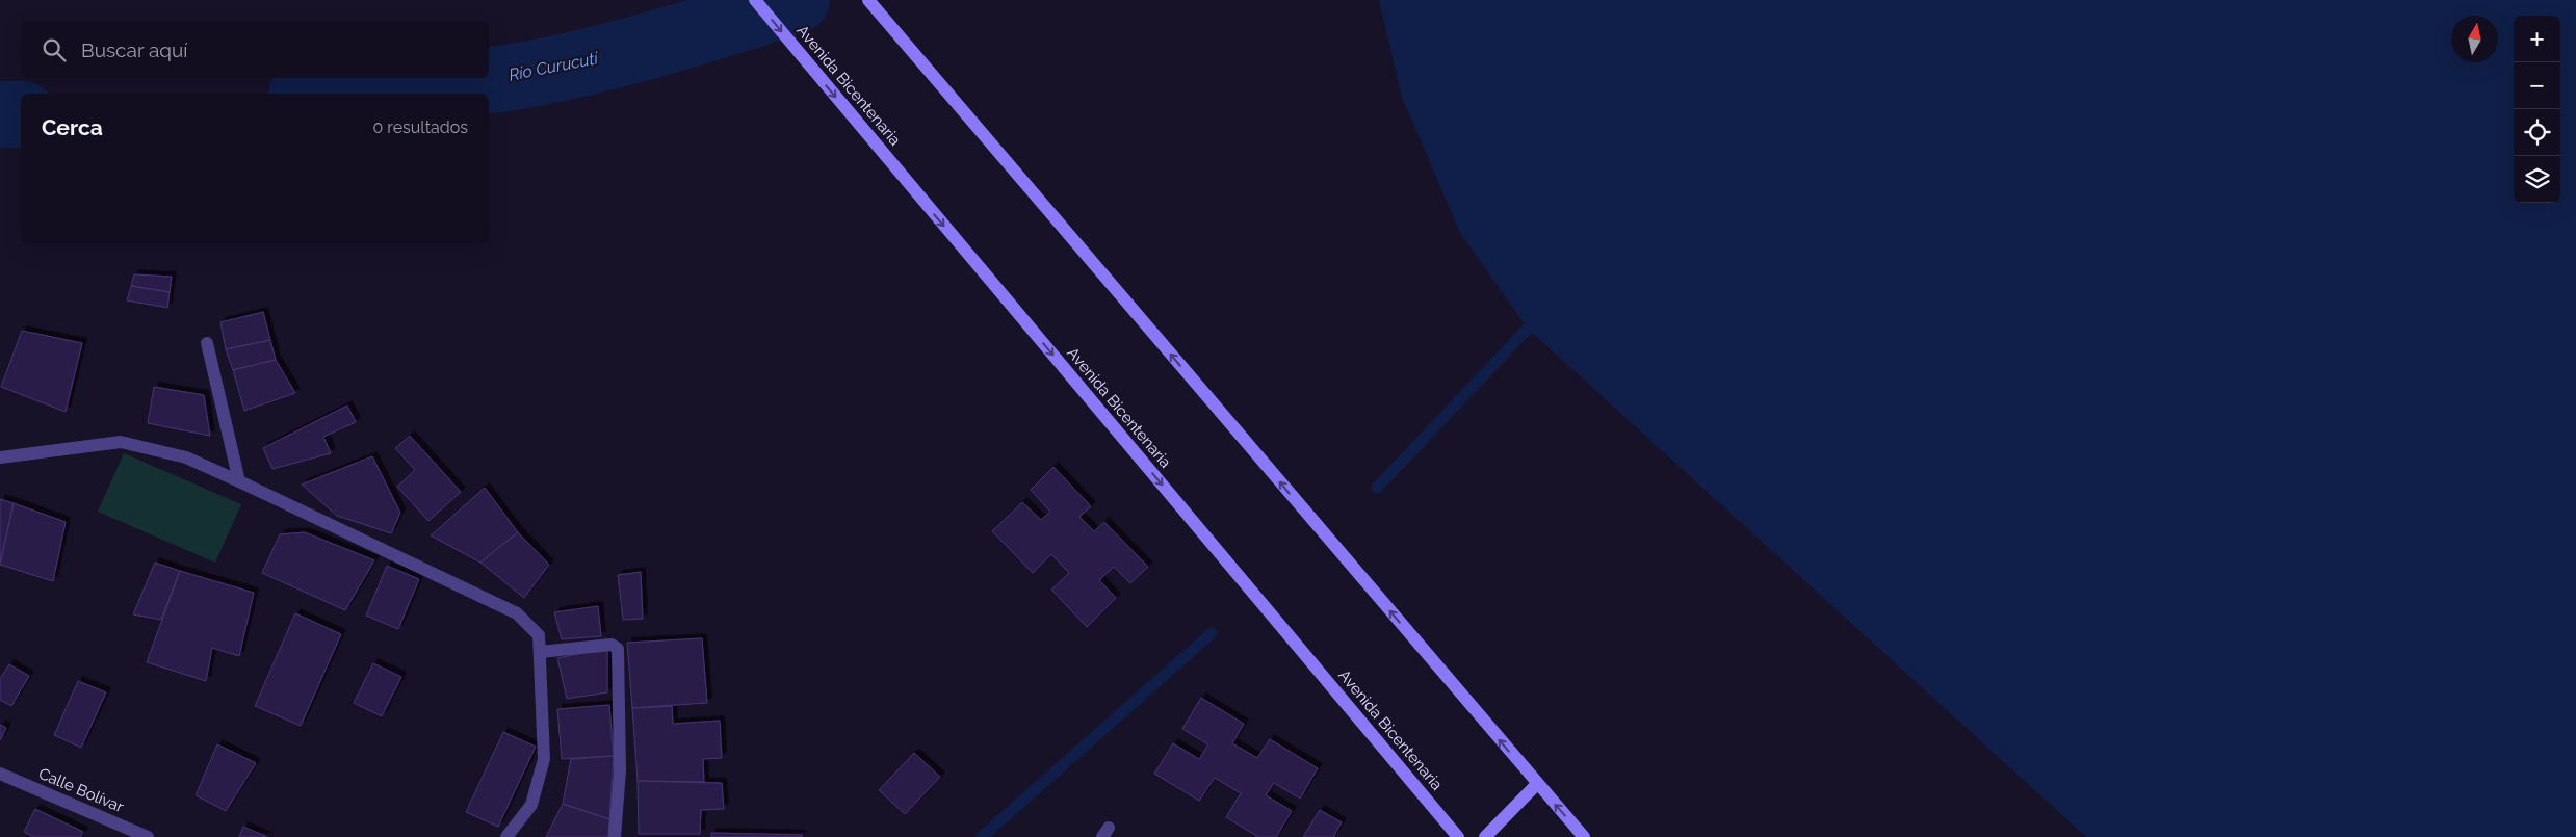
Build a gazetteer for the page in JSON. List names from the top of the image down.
{
  "streets": {
    "street": ["Avenida Bicentenaria", "Calle Bolívar"]
  },
  "water": ["Río Curucutí"],
  "north": "top",
  "page": {
    "map_buttons": ["+", "−"],
    "search": "Buscar aquí",
    "heading": ["Cerca", "0 resultados"]
  }
}
